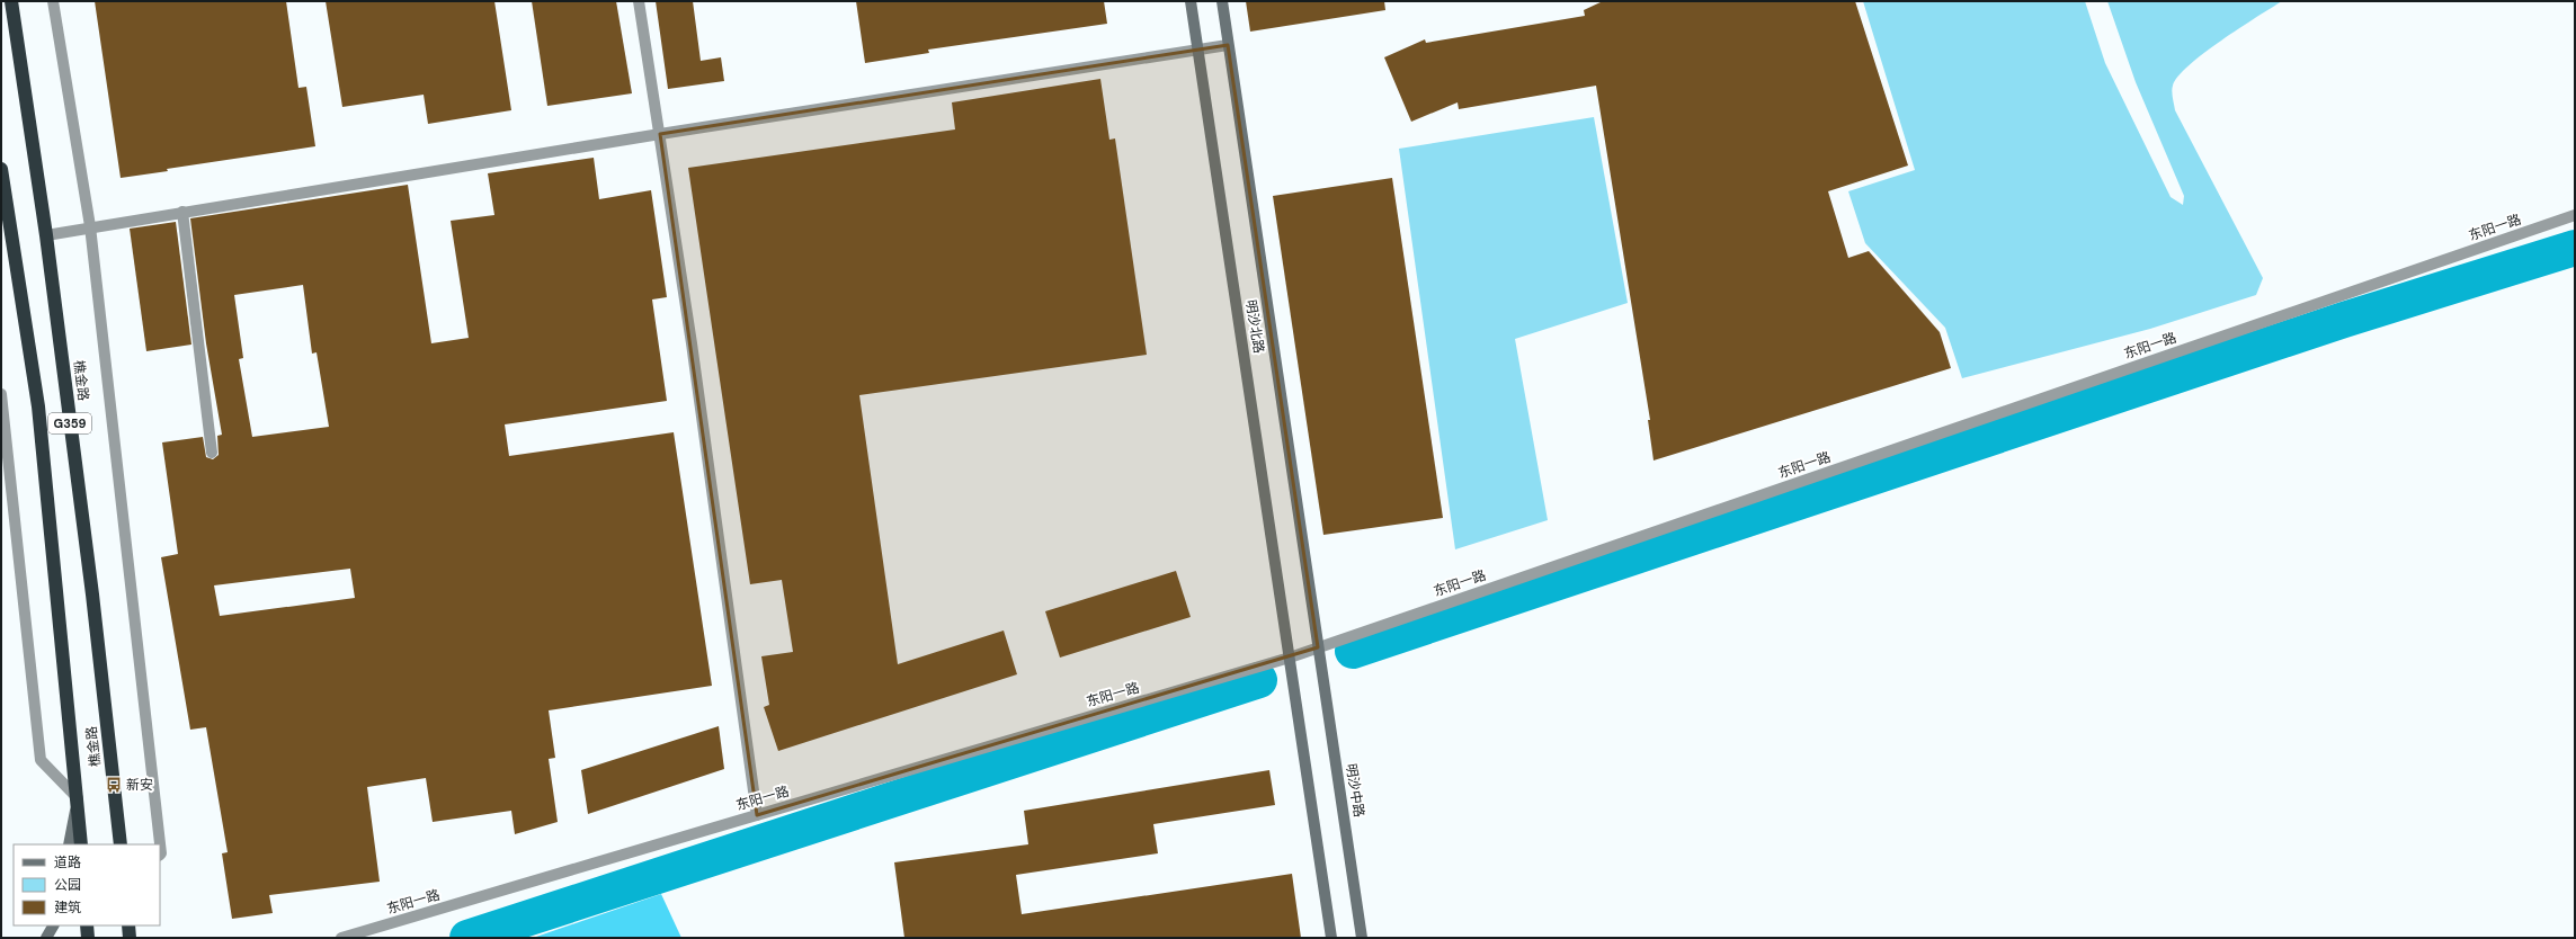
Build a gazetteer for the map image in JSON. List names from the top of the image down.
{
  "streets": {
    "highway": ["樵金路", "G359"],
    "street": ["东阳一路", "明沙北路", "明沙中路"]
  },
  "crossings": [
    ["东阳一路", "明沙北路"],
    ["东阳一路", "明沙中路"],
    ["明沙北路", "明沙中路"]
  ],
  "places": {
    "bus stop": ["新安"]
  },
  "legend": ["道路", "公园", "建筑"]
}
